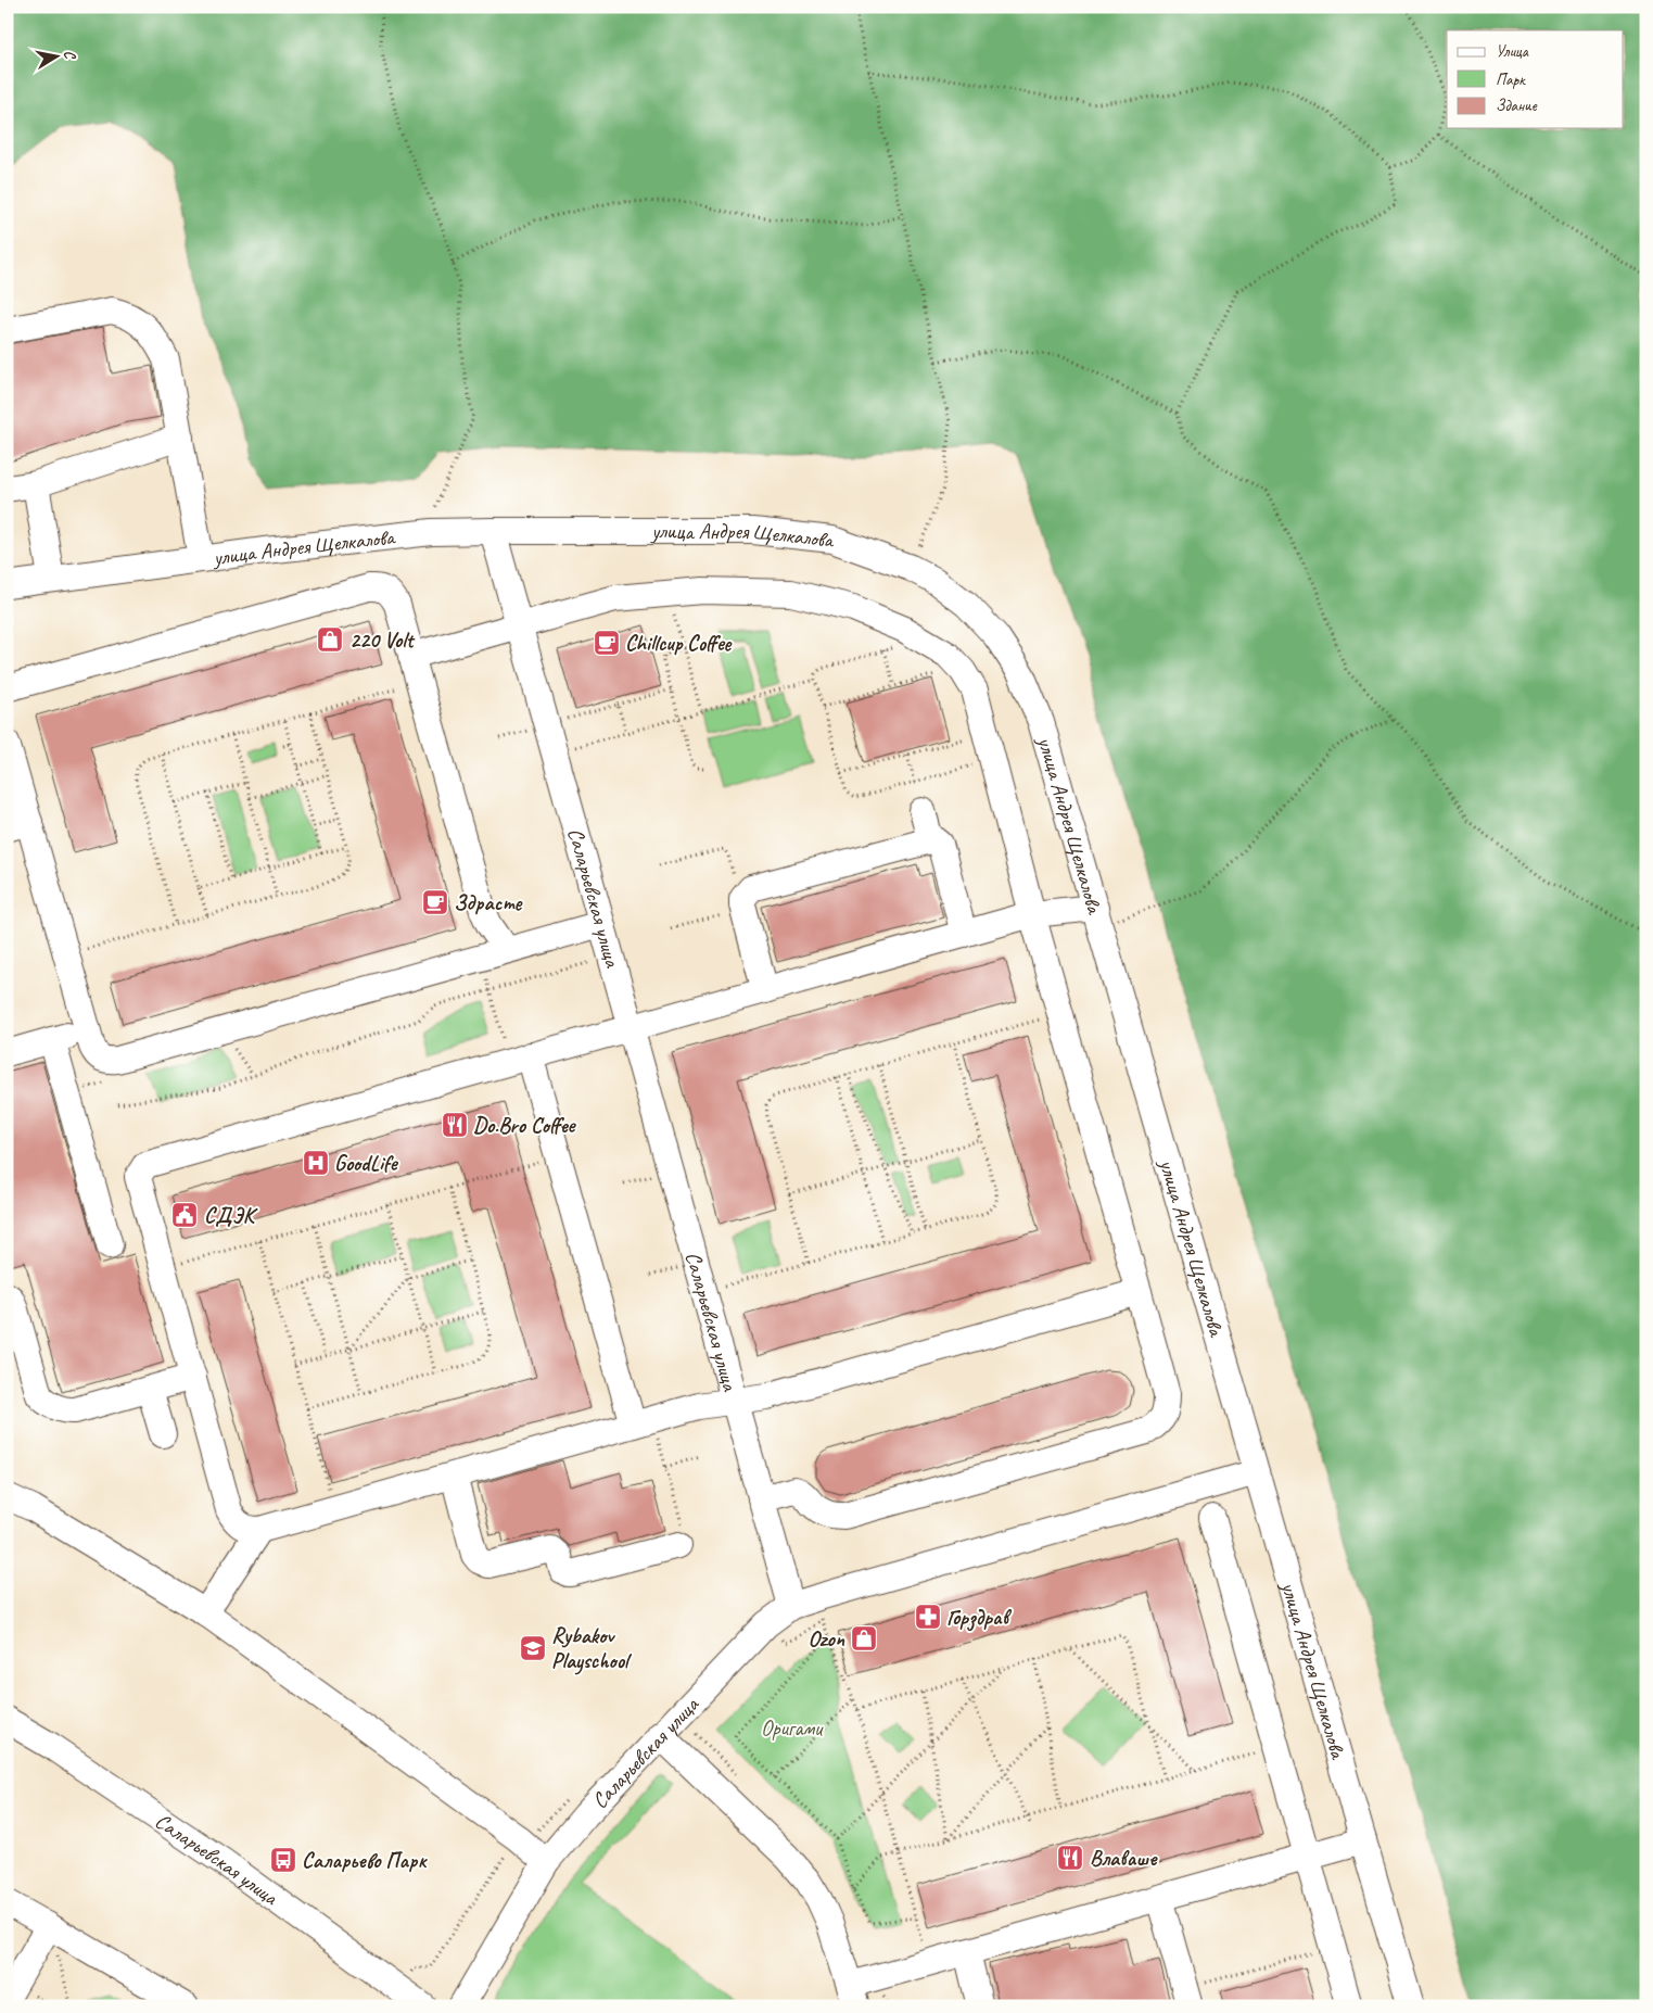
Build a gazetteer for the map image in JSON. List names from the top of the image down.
{
  "streets": {
    "street": ["улица Андрея Щелкалова", "Саларьевская улица"]
  },
  "crossings": [
    ["улица Андрея Щелкалова", "Саларьевская улица"]
  ],
  "parks": ["Оригами"],
  "places": {
    "shop": ["220 Volt", "Ozon"],
    "cafe": ["Chillcup Coffee", "Здрасте"],
    "restaurant": ["Do.Bro Coffee", "Влаваше"],
    "hospital": ["GoodLife"],
    "public building": ["СДЭК"],
    "pharmacy": ["Горздрав"],
    "school or university": ["Rybakov Playschool"],
    "bus stop": ["Саларьево Парк"]
  },
  "legend": ["Улица", "Парк", "Здание"],
  "north": "right"
}
